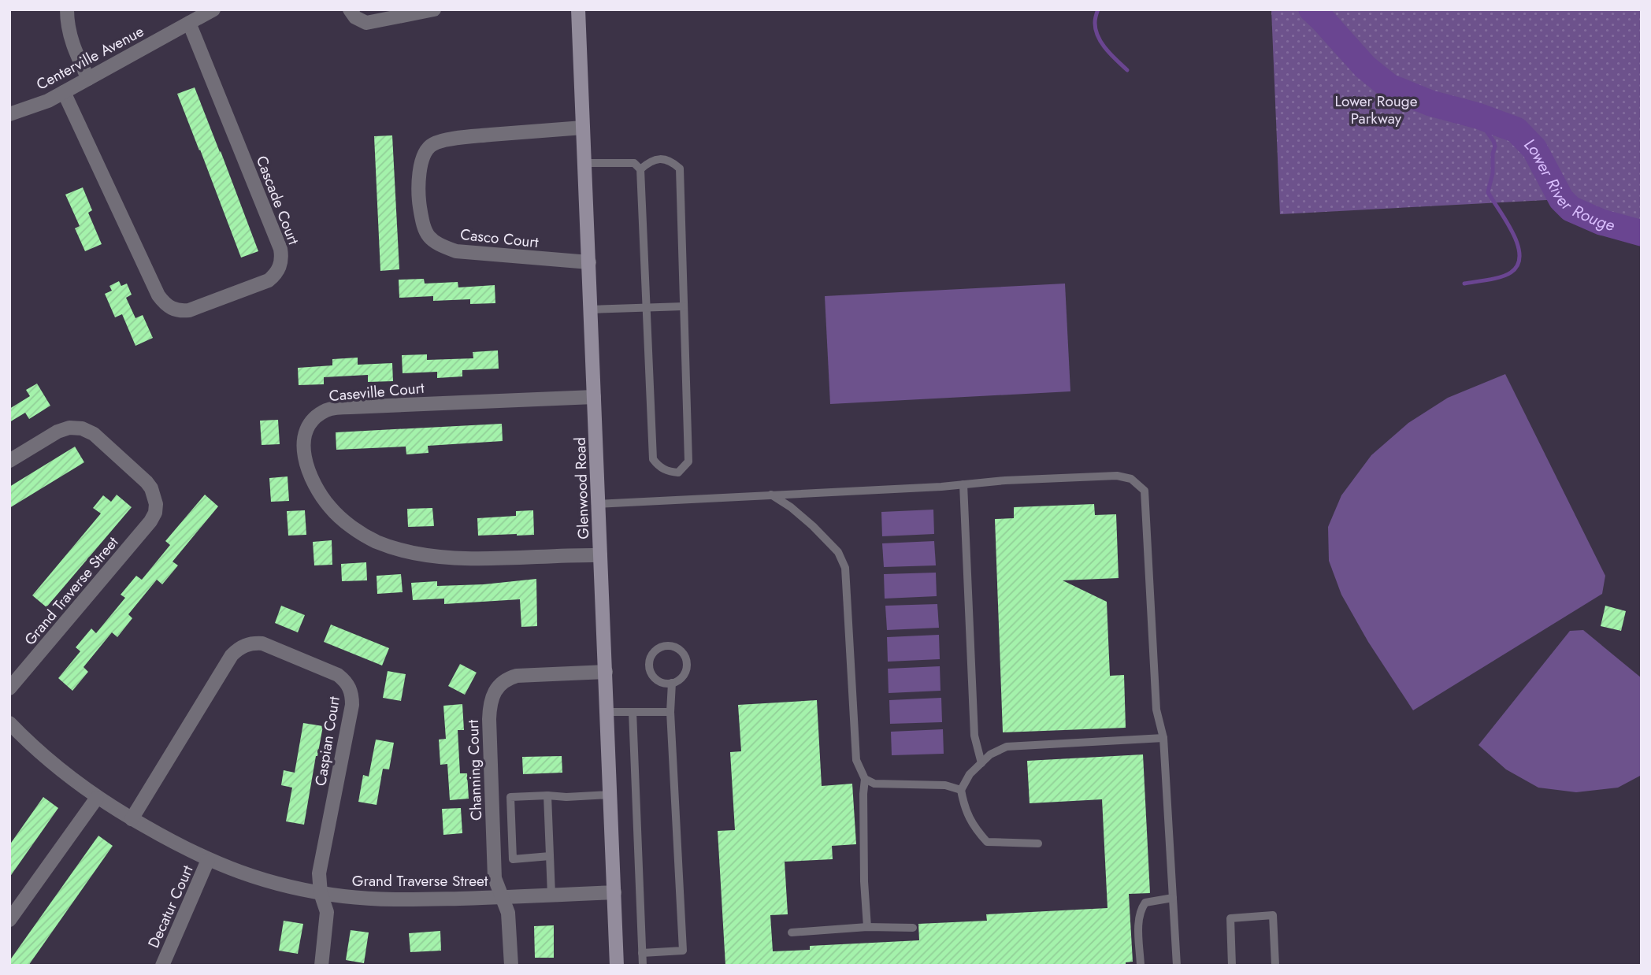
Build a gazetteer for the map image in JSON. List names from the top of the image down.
{
  "streets": {
    "street": [
      "Centerville Avenue",
      "Cascade Court",
      "Casco Court",
      "Caseville Court",
      "Glenwood Road",
      "Grand Traverse Street",
      "Caspian Court",
      "Channing Court",
      "Decatur Court"
    ]
  },
  "crossings": [
    ["Centerville Avenue", "Cascade Court"],
    ["Casco Court", "Glenwood Road"],
    ["Caseville Court", "Glenwood Road"],
    ["Glenwood Road", "Grand Traverse Street"],
    ["Glenwood Road", "Channing Court"],
    ["Grand Traverse Street", "Caspian Court"],
    ["Grand Traverse Street", "Channing Court"],
    ["Grand Traverse Street", "Decatur Court"]
  ],
  "water": ["Lower River Rouge"],
  "parks": ["Lower Rouge Parkway"]
}
